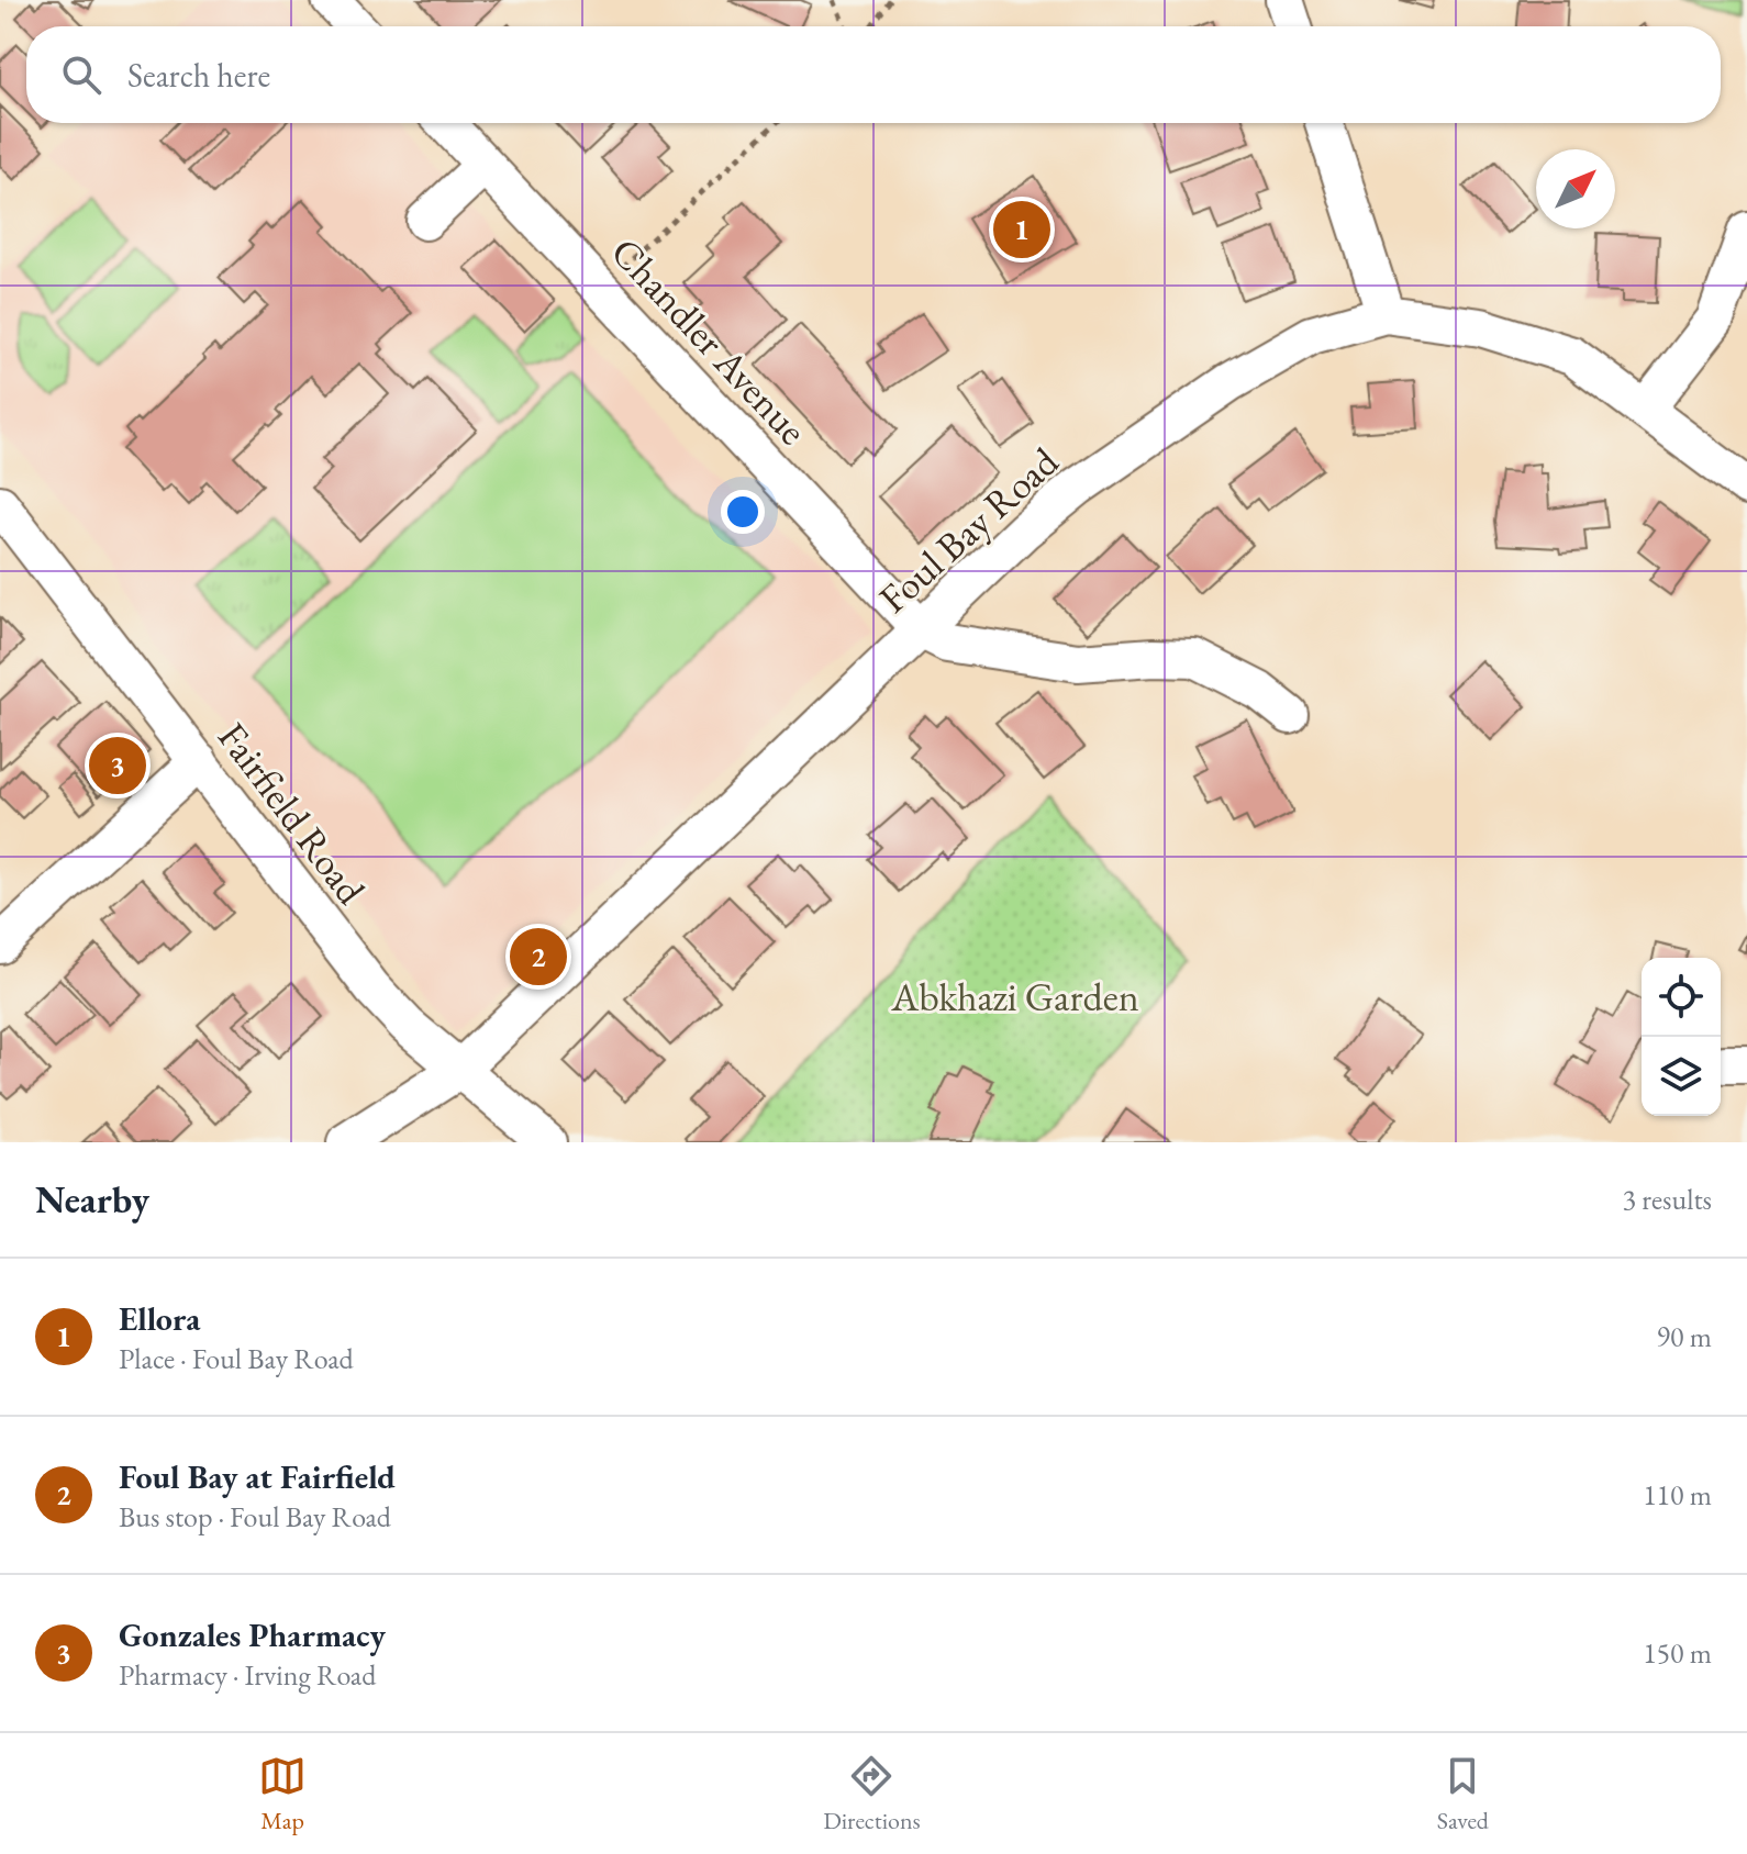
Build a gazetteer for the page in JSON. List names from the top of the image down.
{
  "streets": {
    "street": ["Chandler Avenue", "Foul Bay Road", "Fairfield Road"]
  },
  "crossings": [
    ["Chandler Avenue", "Foul Bay Road"],
    ["Foul Bay Road", "Fairfield Road"]
  ],
  "parks": ["Abkhazi Garden"],
  "north": "top right",
  "page": {
    "search": "Search here",
    "pins": ["1", "3", "2"],
    "heading": ["Nearby", "3 results"],
    "list": [
      {
        "mark": "1",
        "name": "Ellora",
        "note": "Place · Foul Bay Road",
        "value": "90 m"
      },
      {
        "mark": "2",
        "name": "Foul Bay at Fairfield",
        "note": "Bus stop · Foul Bay Road",
        "value": "110 m"
      },
      {
        "mark": "3",
        "name": "Gonzales Pharmacy",
        "note": "Pharmacy · Irving Road",
        "value": "150 m"
      }
    ],
    "nav": ["Map", "Directions", "Saved"]
  }
}
